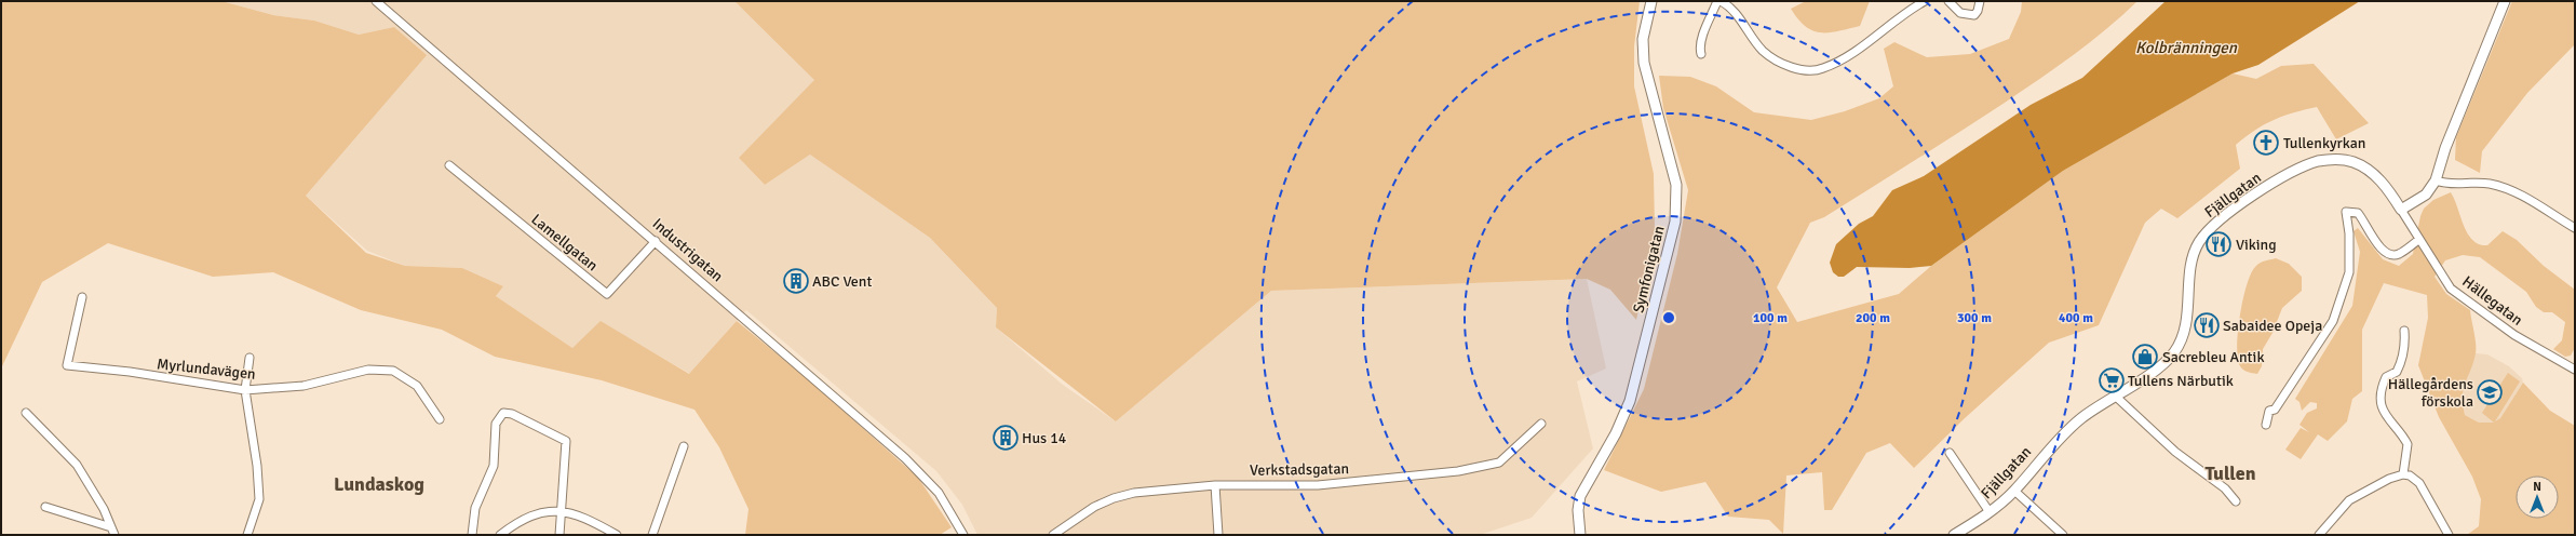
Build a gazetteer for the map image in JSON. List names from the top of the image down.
{
  "streets": {
    "street": [
      "Fjällgatan",
      "Lamellgatan",
      "Industrigatan",
      "Symfonigatan",
      "Hällegatan",
      "Myrlundavägen",
      "Verkstadsgatan"
    ]
  },
  "crossings": [
    ["Fjällgatan", "Hällegatan"],
    ["Lamellgatan", "Industrigatan"]
  ],
  "districts": ["Tullen", "Lundaskog"],
  "water": ["Kolbränningen"],
  "places": {
    "church": ["Tullenkyrkan"],
    "restaurant": ["Viking", "Sabaidee Opeja"],
    "building": ["ABC Vent", "Hus 14"],
    "shop": ["Sacrebleu Antik"],
    "supermarket": ["Tullens Närbutik"],
    "school or university": ["Hällegårdens förskola"]
  },
  "north": "top",
  "rings": [
    "100 m",
    "200 m",
    "300 m",
    "400 m"
  ]
}
